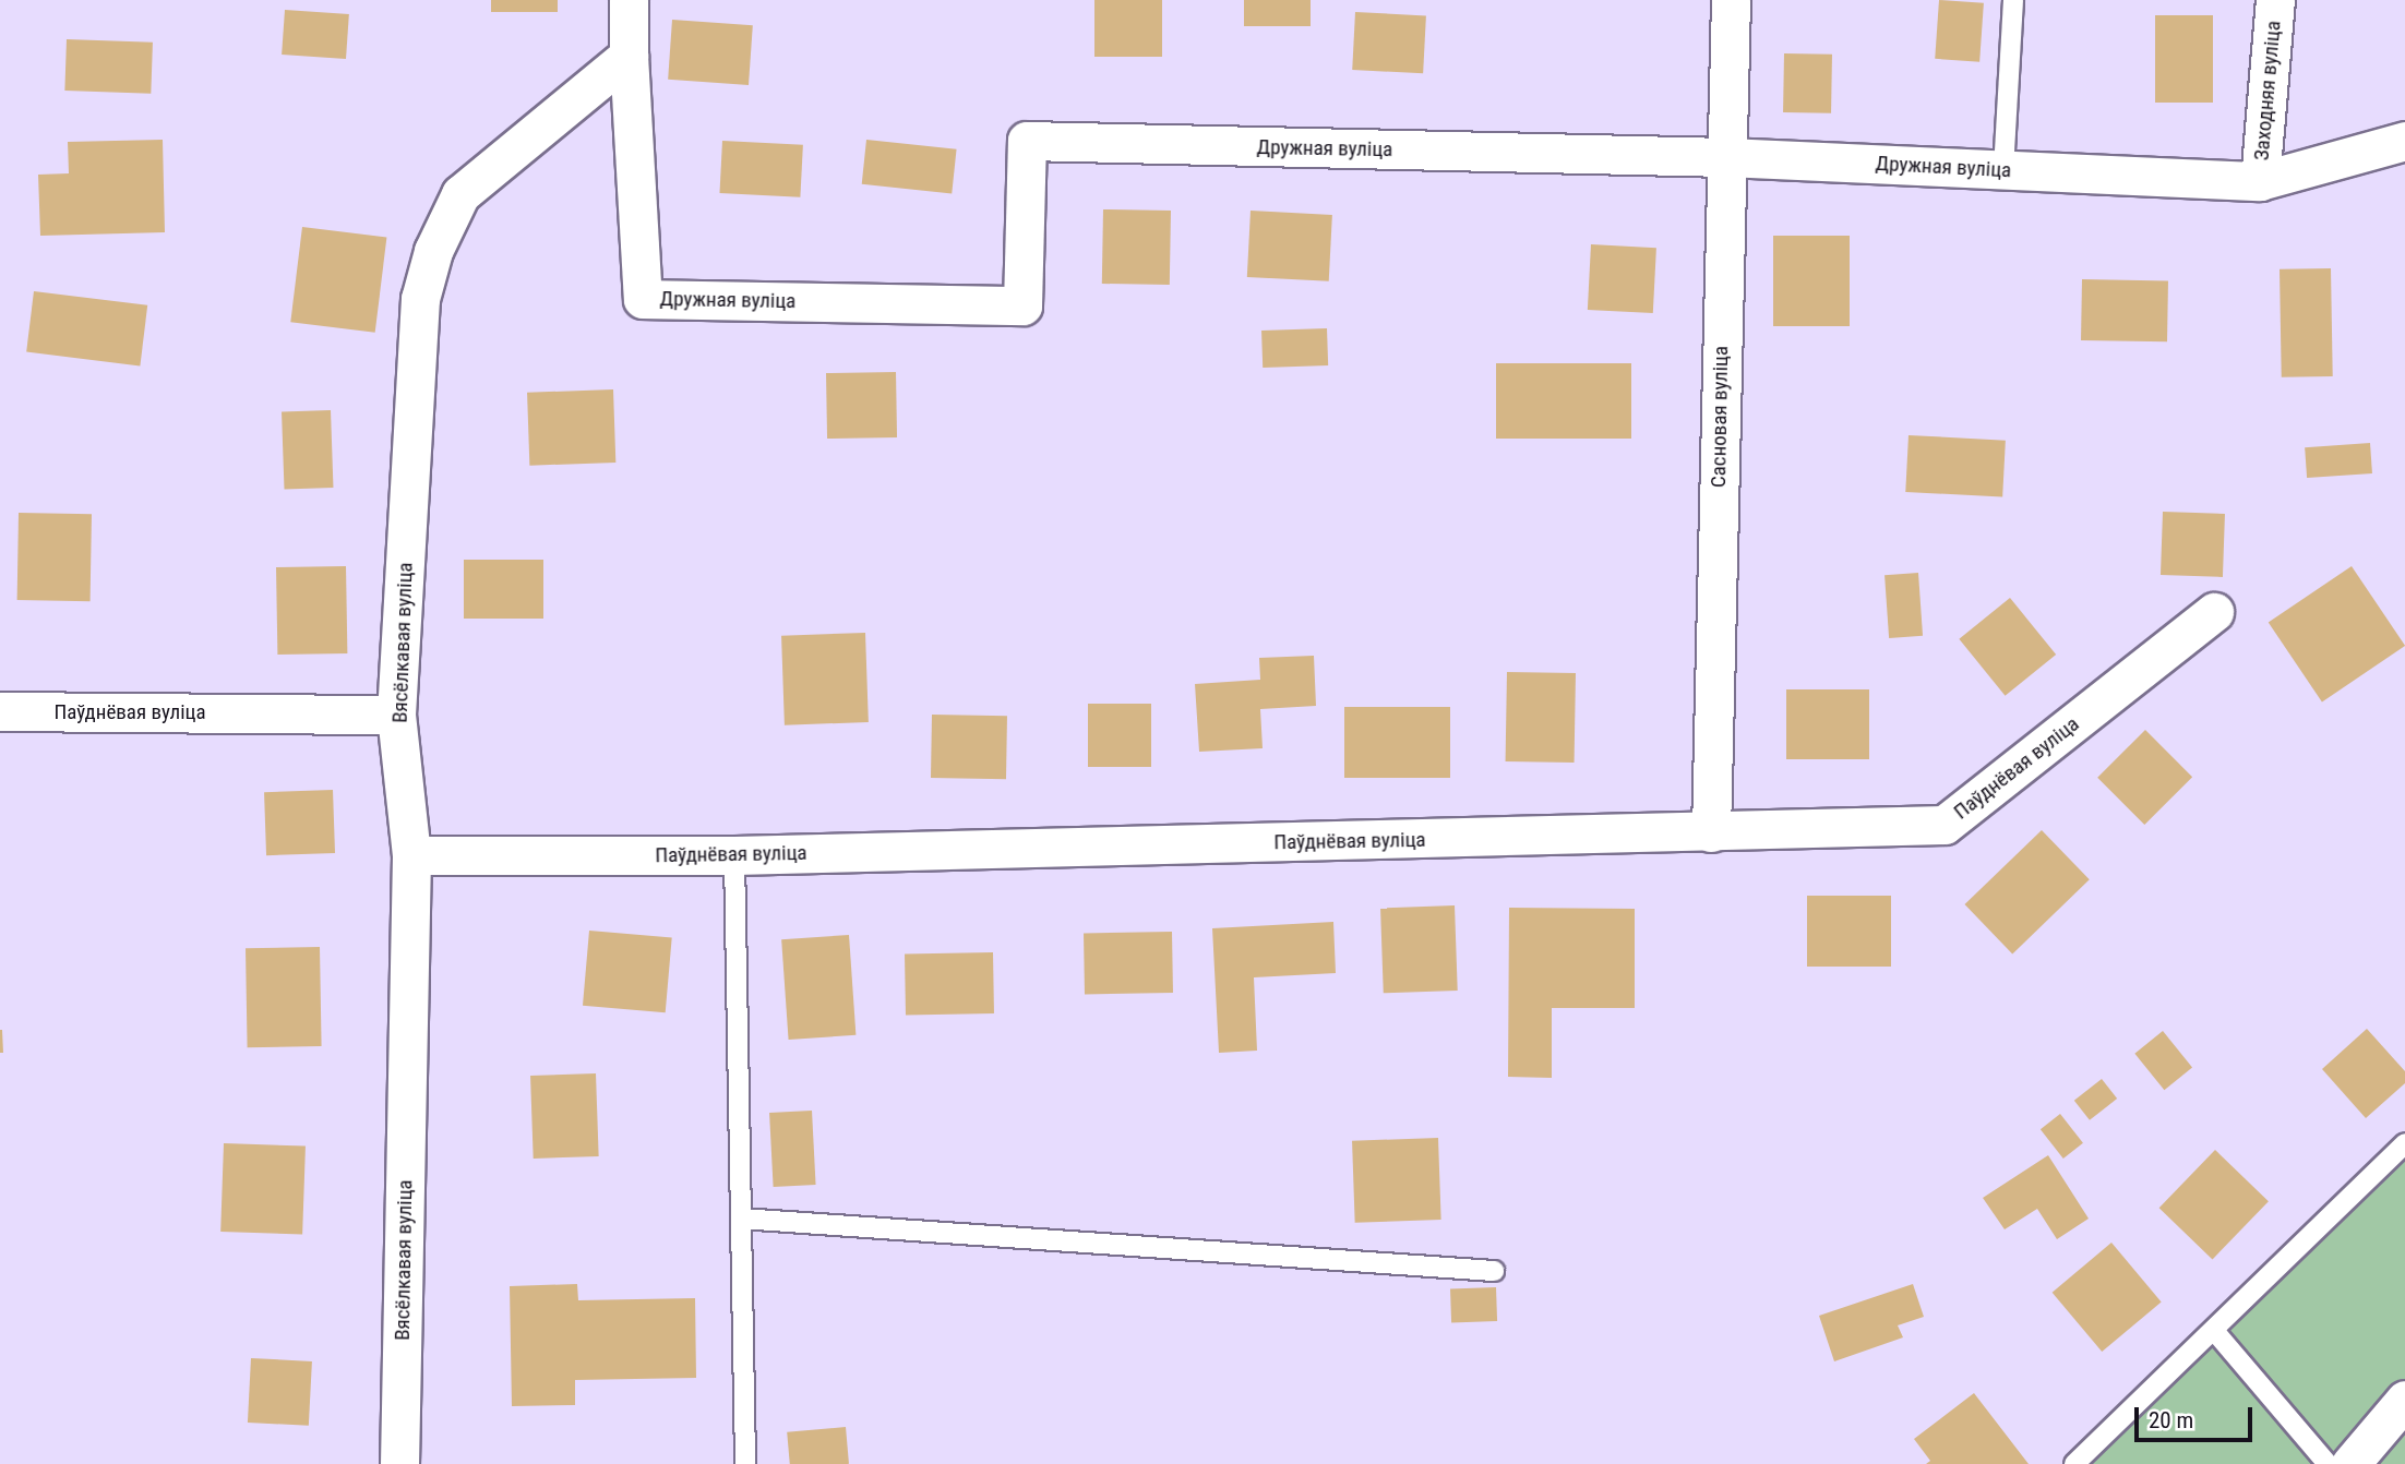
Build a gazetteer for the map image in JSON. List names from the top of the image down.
{
  "streets": {
    "street": [
      "Заходняя вуліца",
      "Дружная вуліца",
      "Сасновая вуліца",
      "Вясёлкавая вуліца",
      "Паўднёвая вуліца"
    ]
  },
  "crossings": [
    ["Заходняя вуліца", "Дружная вуліца"],
    ["Дружная вуліца", "Сасновая вуліца"],
    ["Дружная вуліца", "Вясёлкавая вуліца"],
    ["Сасновая вуліца", "Паўднёвая вуліца"],
    ["Вясёлкавая вуліца", "Паўднёвая вуліца"]
  ],
  "scale_bar": "20 m"
}
